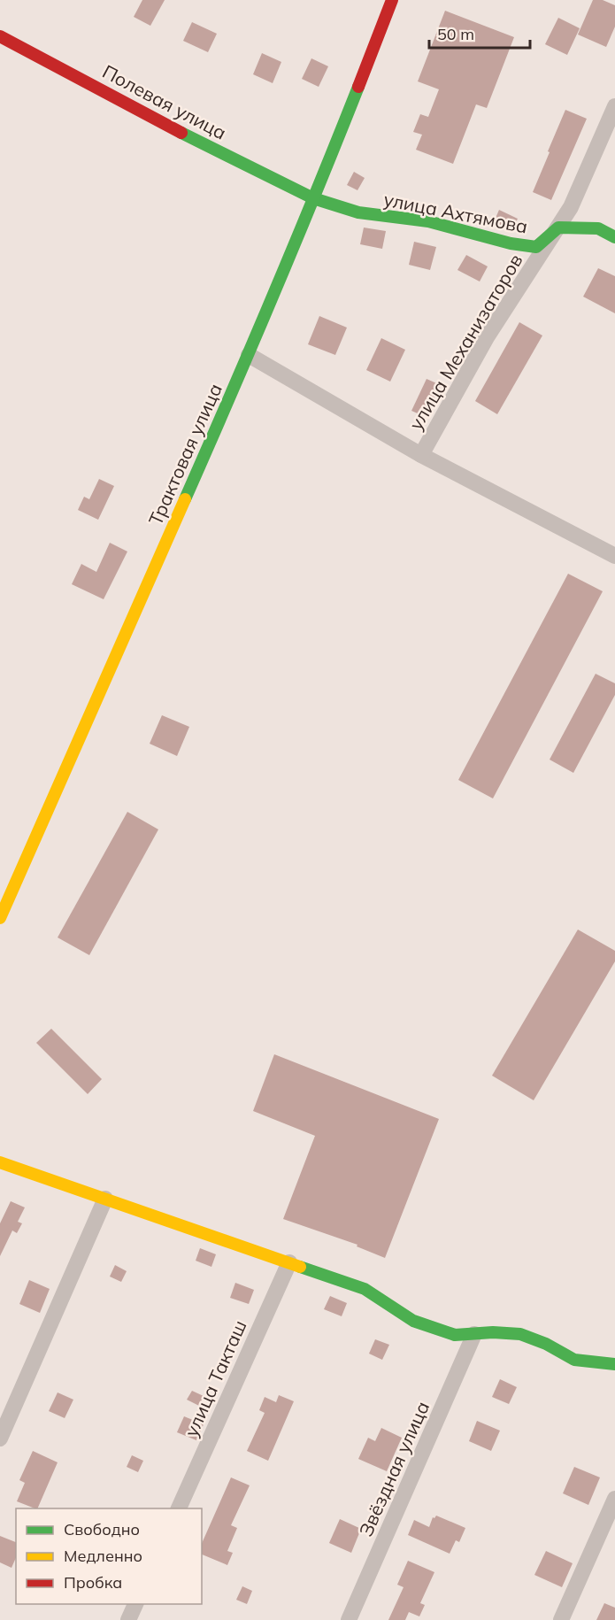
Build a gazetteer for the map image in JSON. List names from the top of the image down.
{
  "streets": {
    "street": [
      "Полевая улица",
      "улица Ахтямова",
      "улица Механизаторов",
      "Трактовая улица",
      "улица Такташ",
      "Звёздная улица"
    ]
  },
  "crossings": [
    ["Полевая улица", "улица Ахтямова"],
    ["Полевая улица", "Трактовая улица"],
    ["улица Ахтямова", "улица Механизаторов"],
    ["улица Ахтямова", "Трактовая улица"]
  ],
  "legend": ["Свободно", "Медленно", "Пробка"],
  "scale_bar": "50 m"
}
